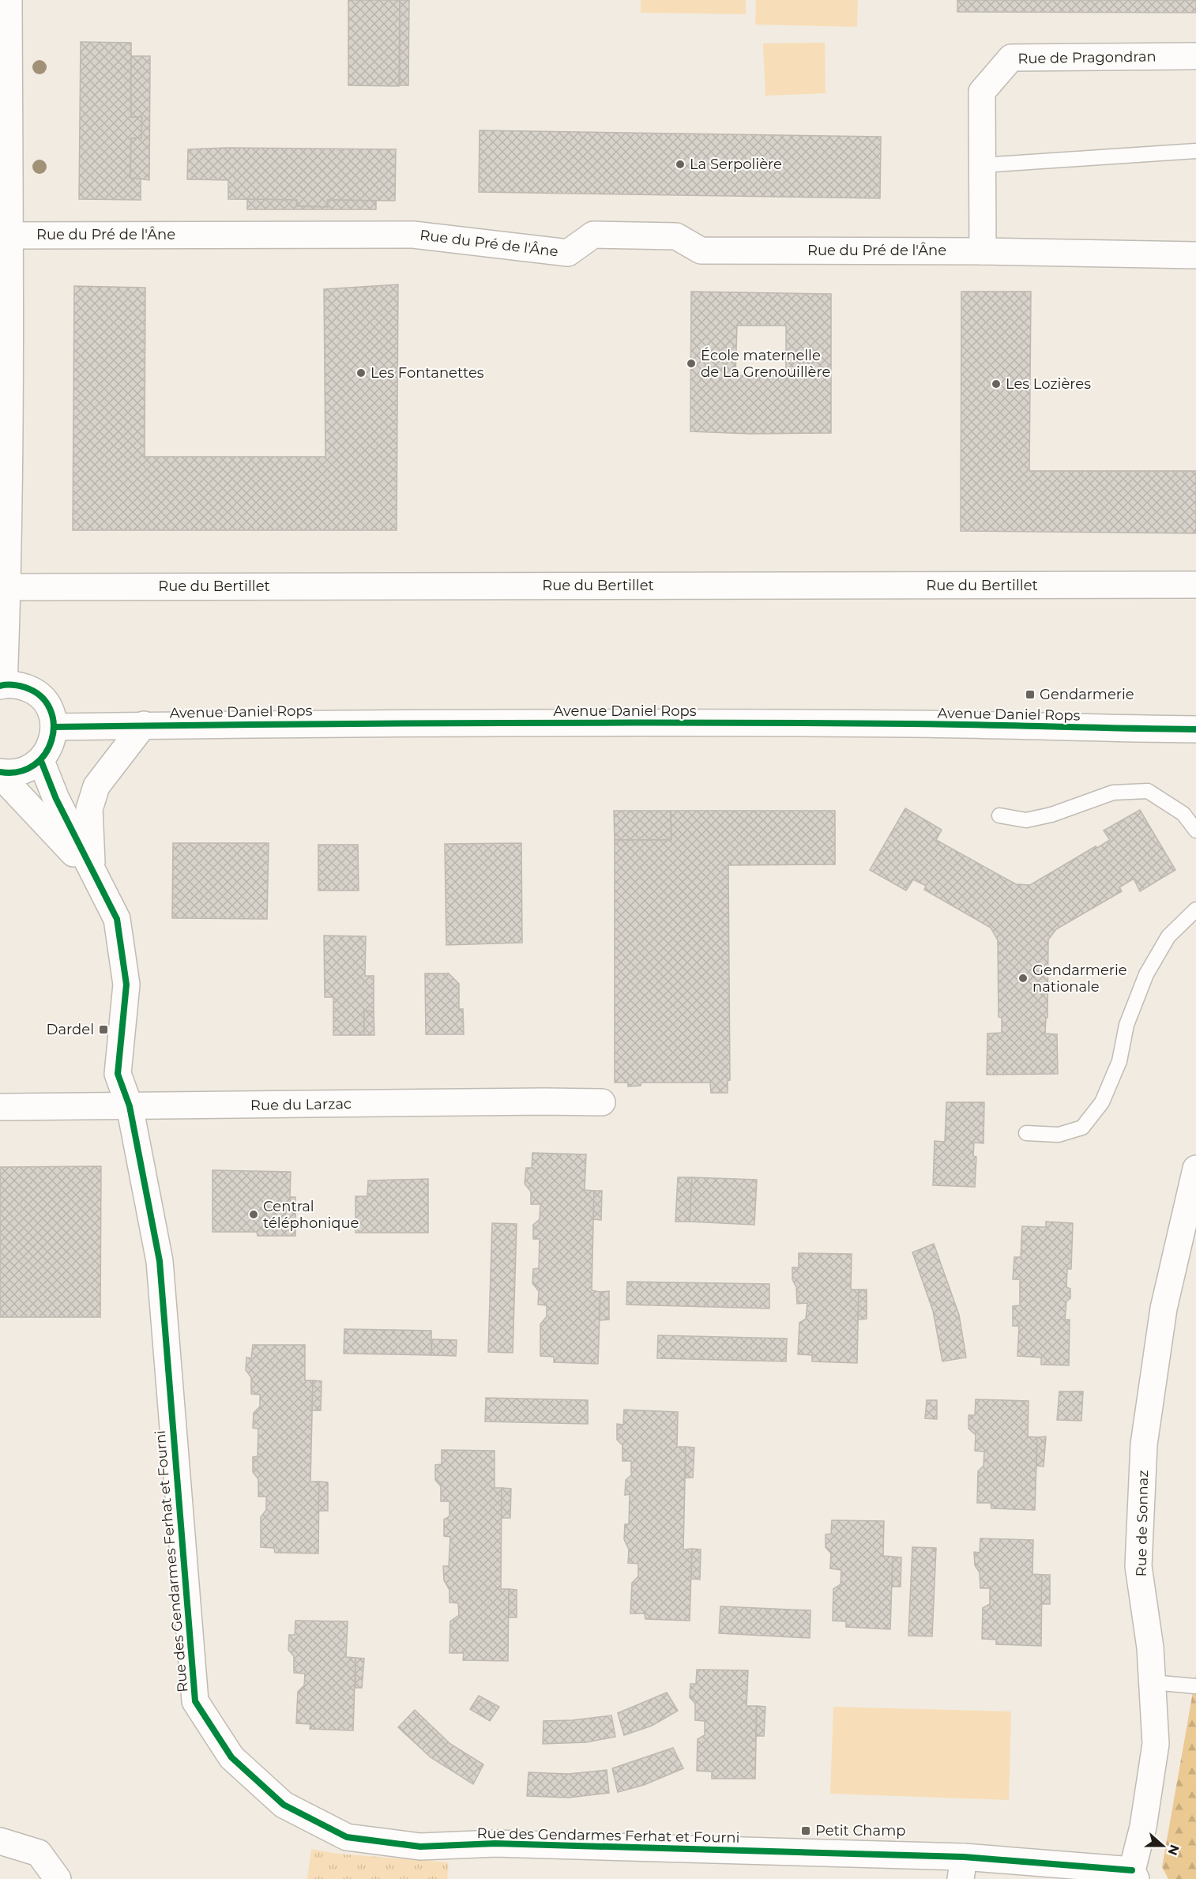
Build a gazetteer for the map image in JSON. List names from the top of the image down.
{
  "streets": {
    "street": [
      "Rue de Pragondran",
      "Rue du Pré de l'Âne",
      "Rue du Bertillet",
      "Avenue Daniel Rops",
      "Rue du Larzac",
      "Rue de Sonnaz",
      "Rue des Gendarmes Ferhat et Fourni"
    ]
  },
  "crossings": [
    ["Rue de Pragondran", "Rue du Pré de l'Âne"],
    ["Rue du Larzac", "Rue des Gendarmes Ferhat et Fourni"],
    ["Rue de Sonnaz", "Rue des Gendarmes Ferhat et Fourni"]
  ],
  "places": {
    "other": [
      "La Serpolière",
      "École maternelle de La Grenouillère",
      "Les Fontanettes",
      "Les Lozières",
      "Gendarmerie nationale",
      "Central téléphonique"
    ],
    "transit": ["Gendarmerie", "Dardel", "Petit Champ"]
  },
  "north": "right"
}
